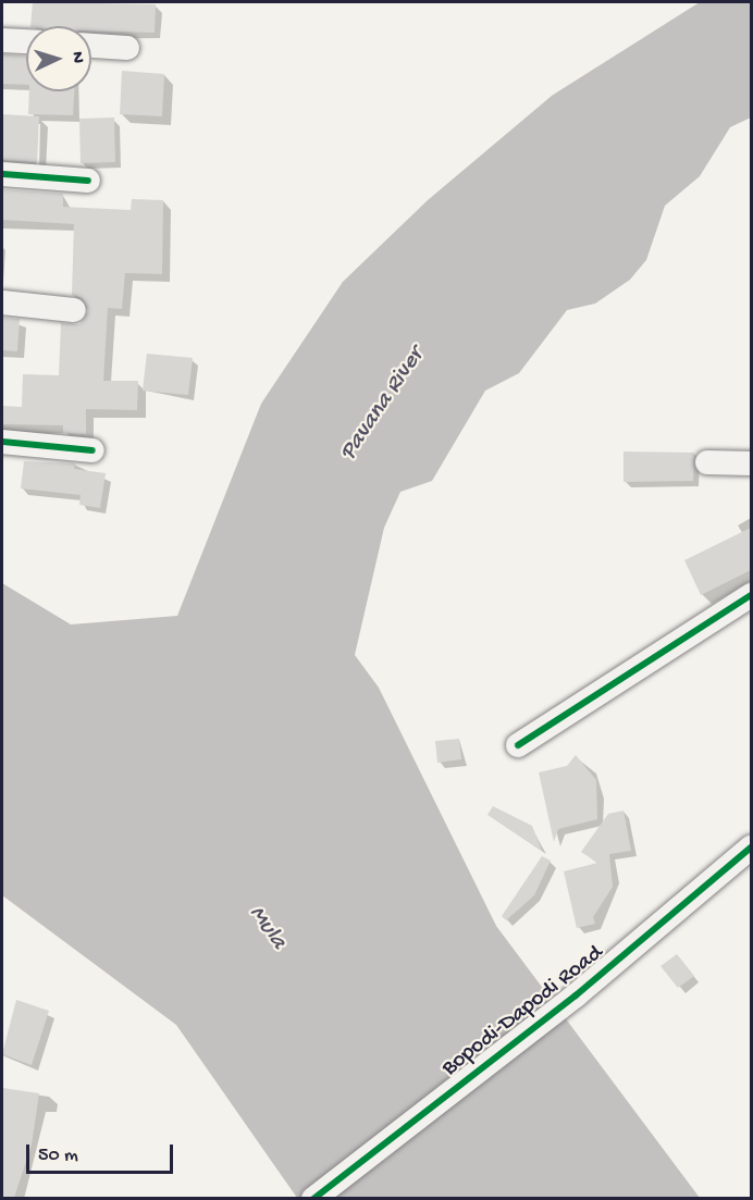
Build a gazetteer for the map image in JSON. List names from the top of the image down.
{
  "streets": {
    "street": ["Bopodi-Dapodi Road"]
  },
  "water": ["Pavana River", "Mula"],
  "scale_bar": "50 m",
  "north": "right"
}
